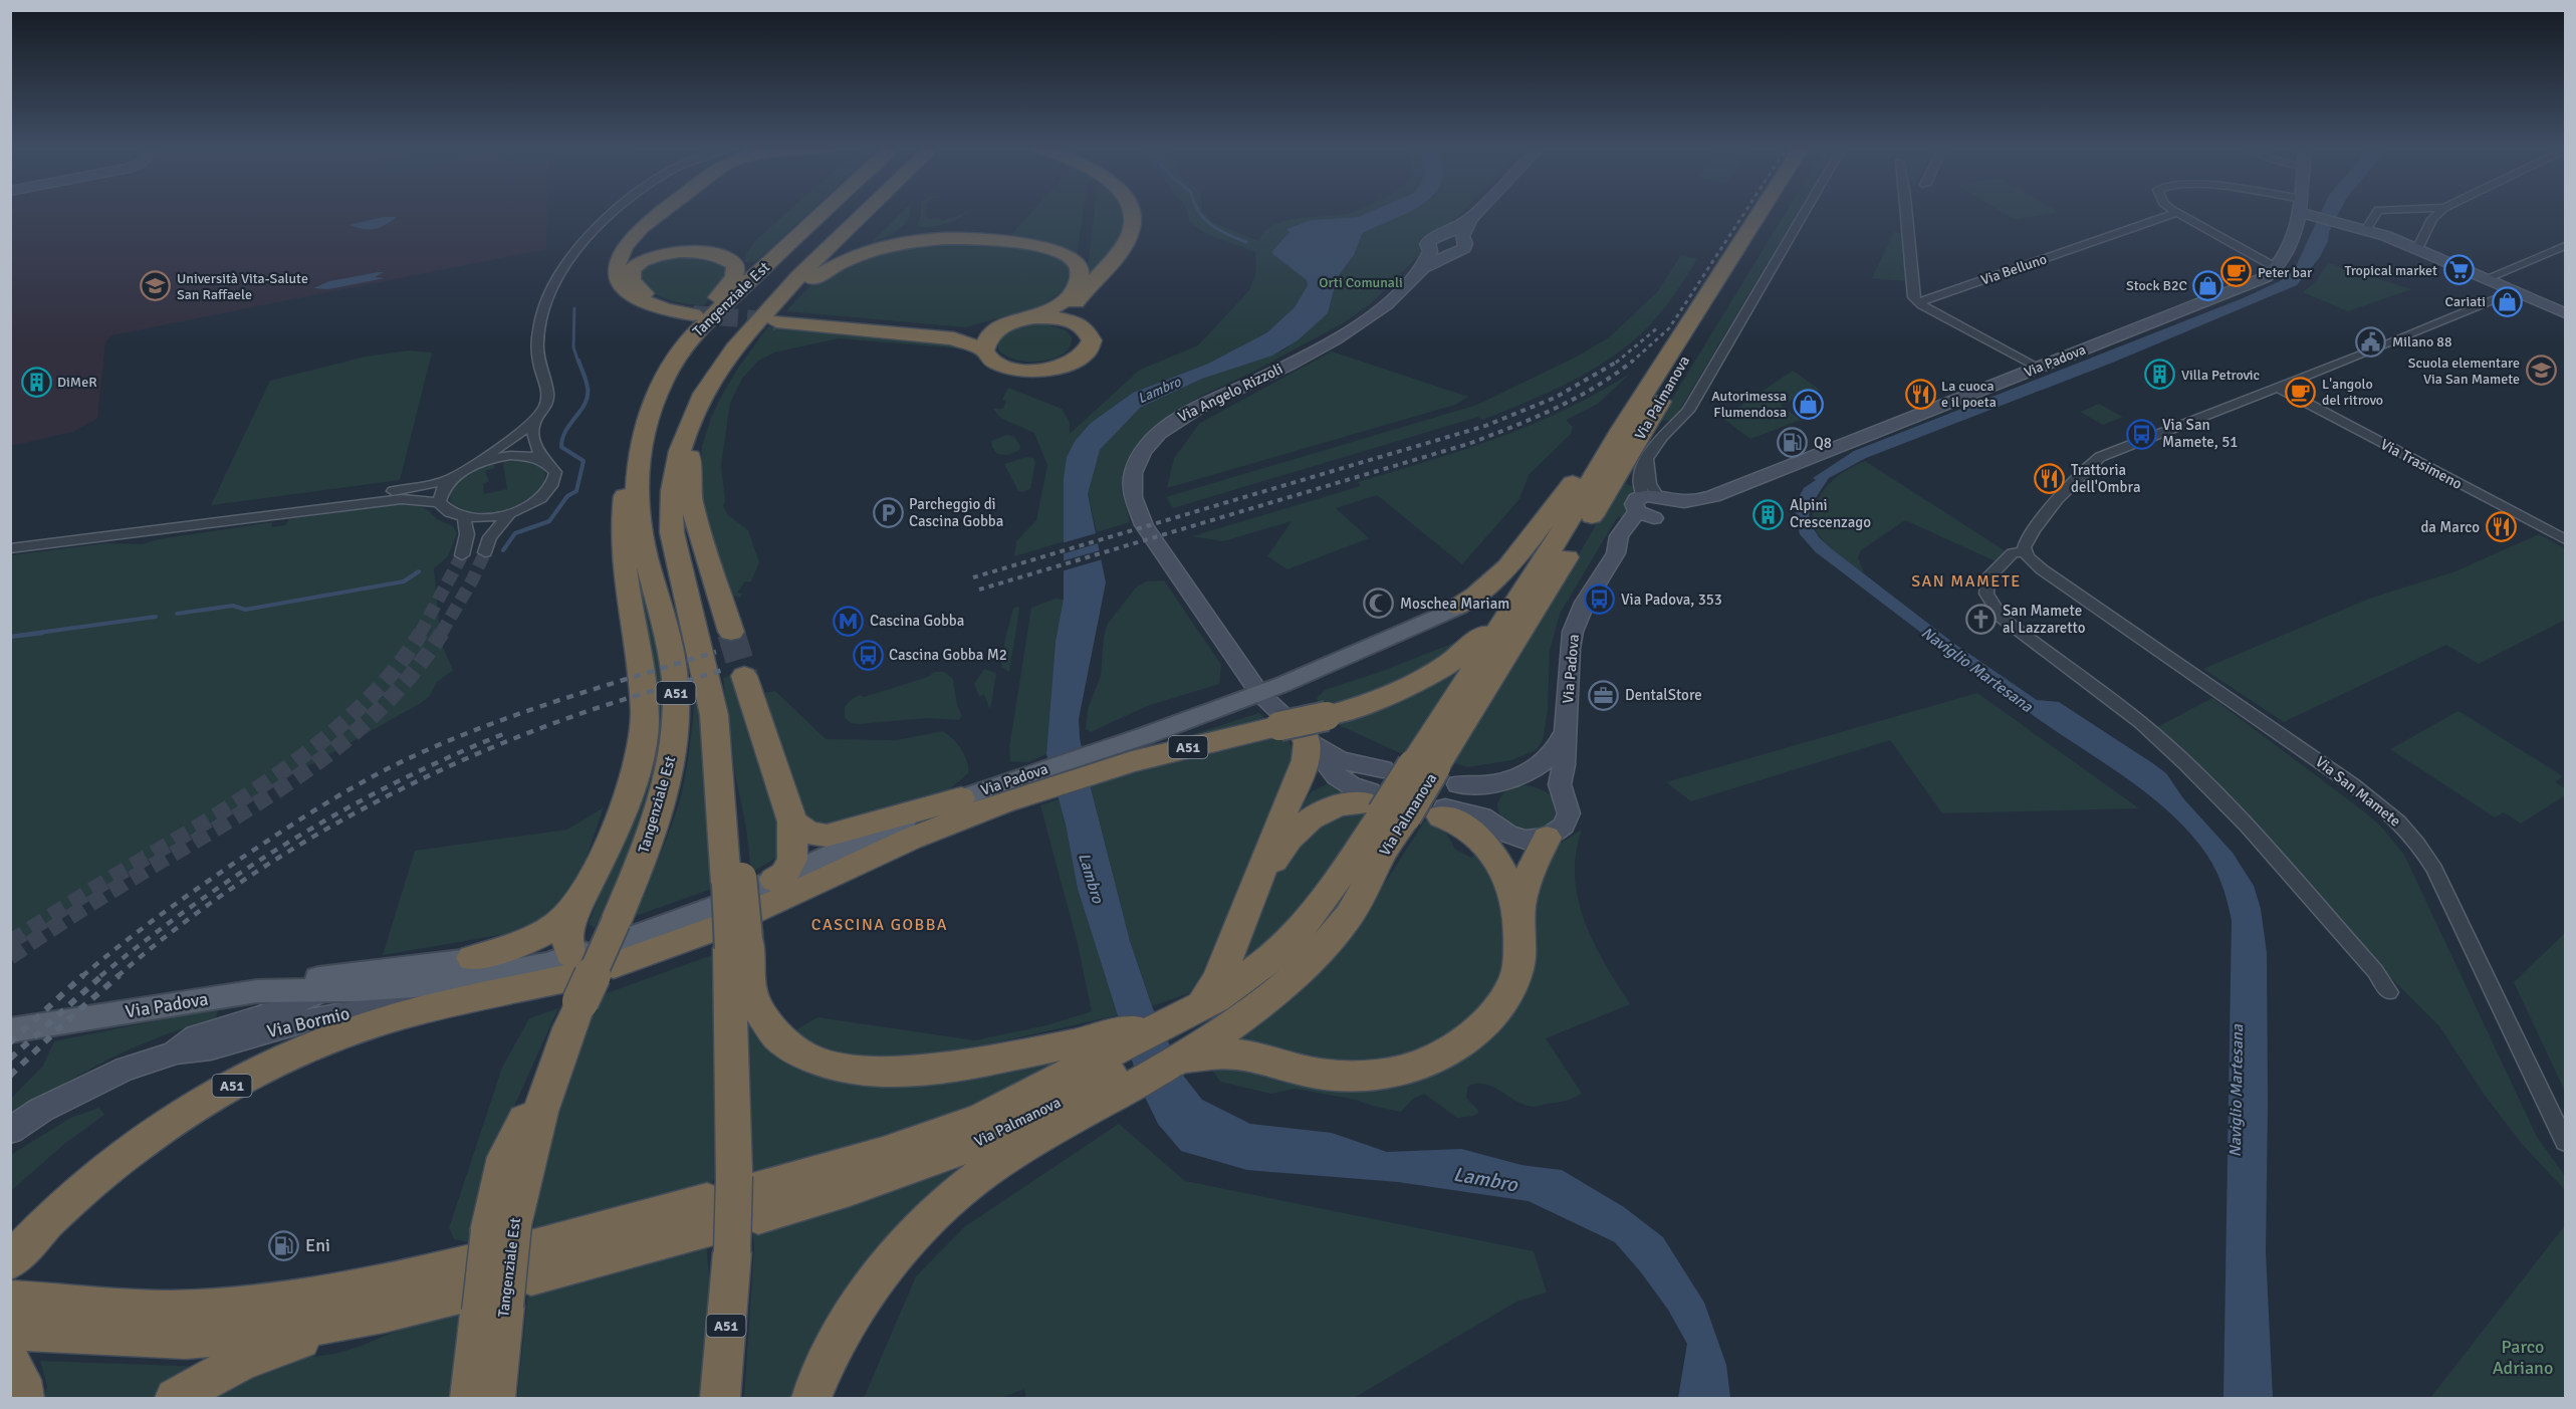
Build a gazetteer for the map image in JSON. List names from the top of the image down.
{
  "streets": {
    "highway": ["Tangenziale Est", "Via Palmanova", "A51"],
    "main road": ["Via Padova"],
    "street": [
      "Via Belluno",
      "Via Angelo Rizzoli",
      "Via Trasimeno",
      "Via San Mamete",
      "Via Bormio"
    ]
  },
  "crossings": [
    ["Tangenziale Est", "Via Padova"],
    ["Tangenziale Est", "Via Palmanova"],
    ["Tangenziale Est", "A51"],
    ["Via Padova", "Via Palmanova"],
    ["Via Padova", "A51"],
    ["Via Padova", "Via Bormio"],
    ["Via Angelo Rizzoli", "Via Palmanova"],
    ["Via Angelo Rizzoli", "A51"],
    ["Via Palmanova", "A51"],
    ["A51", "Via Bormio"]
  ],
  "districts": ["SAN MAMETE", "CASCINA GOBBA"],
  "water": ["Lambro", "Naviglio Martesana"],
  "parks": ["Orti Comunali", "Parco Adriano"],
  "places": {
    "supermarket": ["Tropical market"],
    "cafe": ["Peter bar", "L'angolo del ritrovo"],
    "shop": ["Stock B2C", "Cariati", "Autorimessa Flumendosa"],
    "school or university": ["Università Vita-Salute San Raffaele", "Scuola elementare Via San Mamete"],
    "public building": ["Milano 88"],
    "building": ["Villa Petrovic", "DiMeR", "Alpini Crescenzago"],
    "restaurant": ["La cuoca e il poeta", "Trattoria dell'Ombra", "da Marco"],
    "bus stop": ["Via San Mamete, 51", "Via Padova, 353", "Cascina Gobba M2"],
    "fuel station": ["Q8", "Eni"],
    "parking": ["Parcheggio di Cascina Gobba"],
    "mosque": ["Moschea Mariam"],
    "church": ["San Mamete al Lazzaretto"],
    "metro station": ["Cascina Gobba"],
    "office": ["DentalStore"]
  }
}
